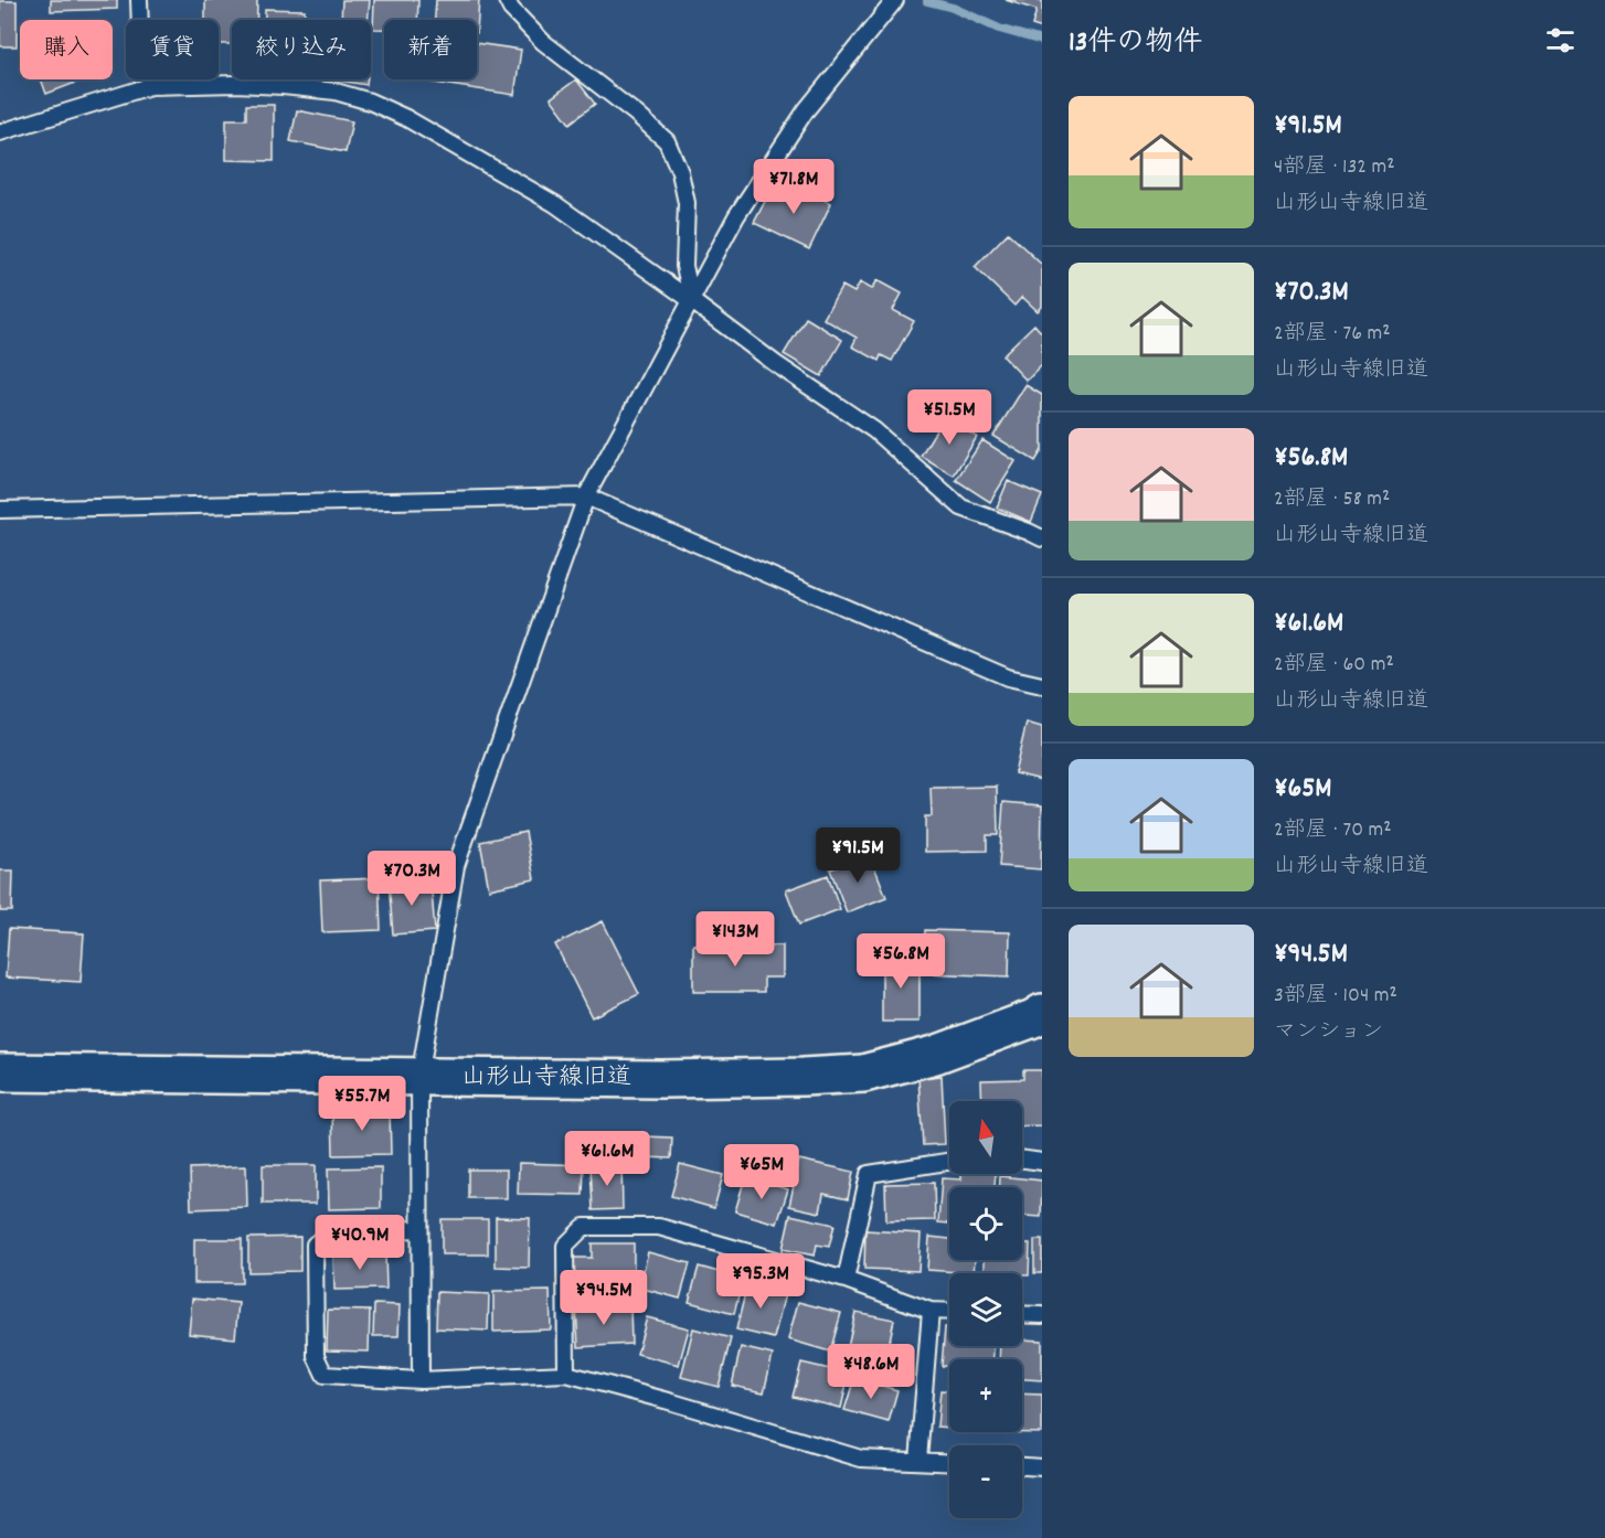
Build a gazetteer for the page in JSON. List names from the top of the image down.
{
  "streets": {
    "street": ["山形山寺線旧道"]
  },
  "north": "top",
  "page": {
    "heading": "13件の物件",
    "chip": [
      "購入",
      "賃貸",
      "絞り込み",
      "新着"
    ],
    "list": [
      {
        "name": "¥91.5M",
        "note": "4部屋 · 132 m² · 山形山寺線旧道"
      },
      {
        "name": "¥70.3M",
        "note": "2部屋 · 76 m² · 山形山寺線旧道"
      },
      {
        "name": "¥56.8M",
        "note": "2部屋 · 58 m² · 山形山寺線旧道"
      },
      {
        "name": "¥61.6M",
        "note": "2部屋 · 60 m² · 山形山寺線旧道"
      },
      {
        "name": "¥65M",
        "note": "2部屋 · 70 m² · 山形山寺線旧道"
      },
      {
        "name": "¥94.5M",
        "note": "3部屋 · 104 m² · マンション"
      }
    ],
    "price": [
      "¥71.8M",
      "¥51.5M",
      "¥91.5M",
      "¥70.3M",
      "¥143M",
      "¥56.8M",
      "¥55.7M",
      "¥61.6M",
      "¥65M",
      "¥40.9M",
      "¥95.3M",
      "¥94.5M",
      "¥48.6M"
    ],
    "map_buttons": ["+", "−"]
  }
}
